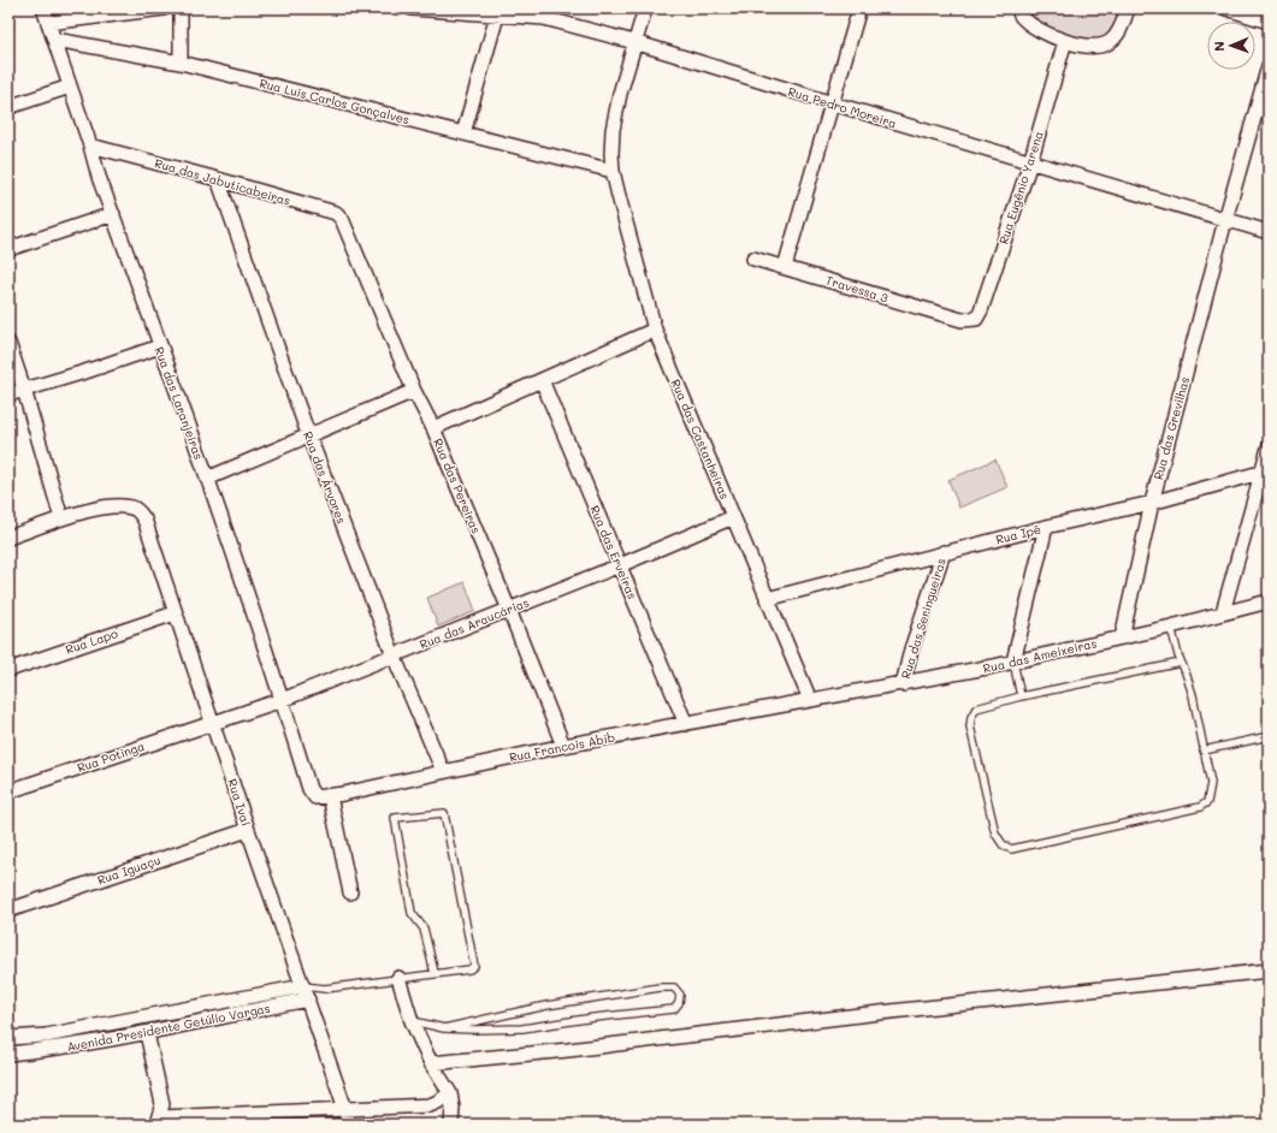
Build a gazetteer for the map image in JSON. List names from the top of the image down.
{
  "streets": {
    "street": [
      "Rua Luis Carlos Gonçalves",
      "Rua Pedro Moreira",
      "Rua das Jabuticabeiras",
      "Rua Eugênio Yarena",
      "Travessa 3",
      "Rua das Laranjeiras",
      "Rua das Grevilhas",
      "Rua das Castanheiras",
      "Rua das Árvores",
      "Rua das Pereiras",
      "Rua Ipê",
      "Rua das Erveiras",
      "Rua das Seringueiras",
      "Rua das Araucárias",
      "Rua Lapo",
      "Rua das Ameixeiras",
      "Rua Francois Abib",
      "Rua Potinga",
      "Rua Ivai",
      "Rua Iguaçu",
      "Avenida Presidente Getúlio Vargas"
    ]
  },
  "crossings": [
    ["Rua Luis Carlos Gonçalves", "Rua das Laranjeiras"],
    ["Rua Luis Carlos Gonçalves", "Rua das Castanheiras"],
    ["Rua Pedro Moreira", "Rua Eugênio Yarena"],
    ["Rua Pedro Moreira", "Rua das Grevilhas"],
    ["Rua Pedro Moreira", "Rua das Castanheiras"],
    ["Rua das Jabuticabeiras", "Rua das Laranjeiras"],
    ["Rua das Jabuticabeiras", "Rua das Árvores"],
    ["Rua das Jabuticabeiras", "Rua das Pereiras"],
    ["Rua Eugênio Yarena", "Travessa 3"],
    ["Rua das Laranjeiras", "Rua das Araucárias"],
    ["Rua das Laranjeiras", "Rua Francois Abib"],
    ["Rua das Grevilhas", "Rua Ipê"],
    ["Rua das Grevilhas", "Rua das Ameixeiras"],
    ["Rua das Castanheiras", "Rua Ipê"],
    ["Rua das Castanheiras", "Rua das Araucárias"],
    ["Rua das Castanheiras", "Rua das Ameixeiras"],
    ["Rua das Castanheiras", "Rua Francois Abib"],
    ["Rua das Árvores", "Rua das Araucárias"],
    ["Rua das Árvores", "Rua Francois Abib"],
    ["Rua das Pereiras", "Rua das Araucárias"],
    ["Rua das Pereiras", "Rua Francois Abib"],
    ["Rua Ipê", "Rua das Seringueiras"],
    ["Rua das Erveiras", "Rua das Araucárias"],
    ["Rua das Erveiras", "Rua Francois Abib"],
    ["Rua das Seringueiras", "Rua das Ameixeiras"],
    ["Rua das Araucárias", "Rua Potinga"],
    ["Rua das Araucárias", "Rua Ivai"],
    ["Rua Lapo", "Rua Ivai"],
    ["Rua das Ameixeiras", "Rua Francois Abib"],
    ["Rua Potinga", "Rua Ivai"],
    ["Rua Ivai", "Rua Iguaçu"],
    ["Rua Ivai", "Avenida Presidente Getúlio Vargas"]
  ],
  "north": "left"
}
